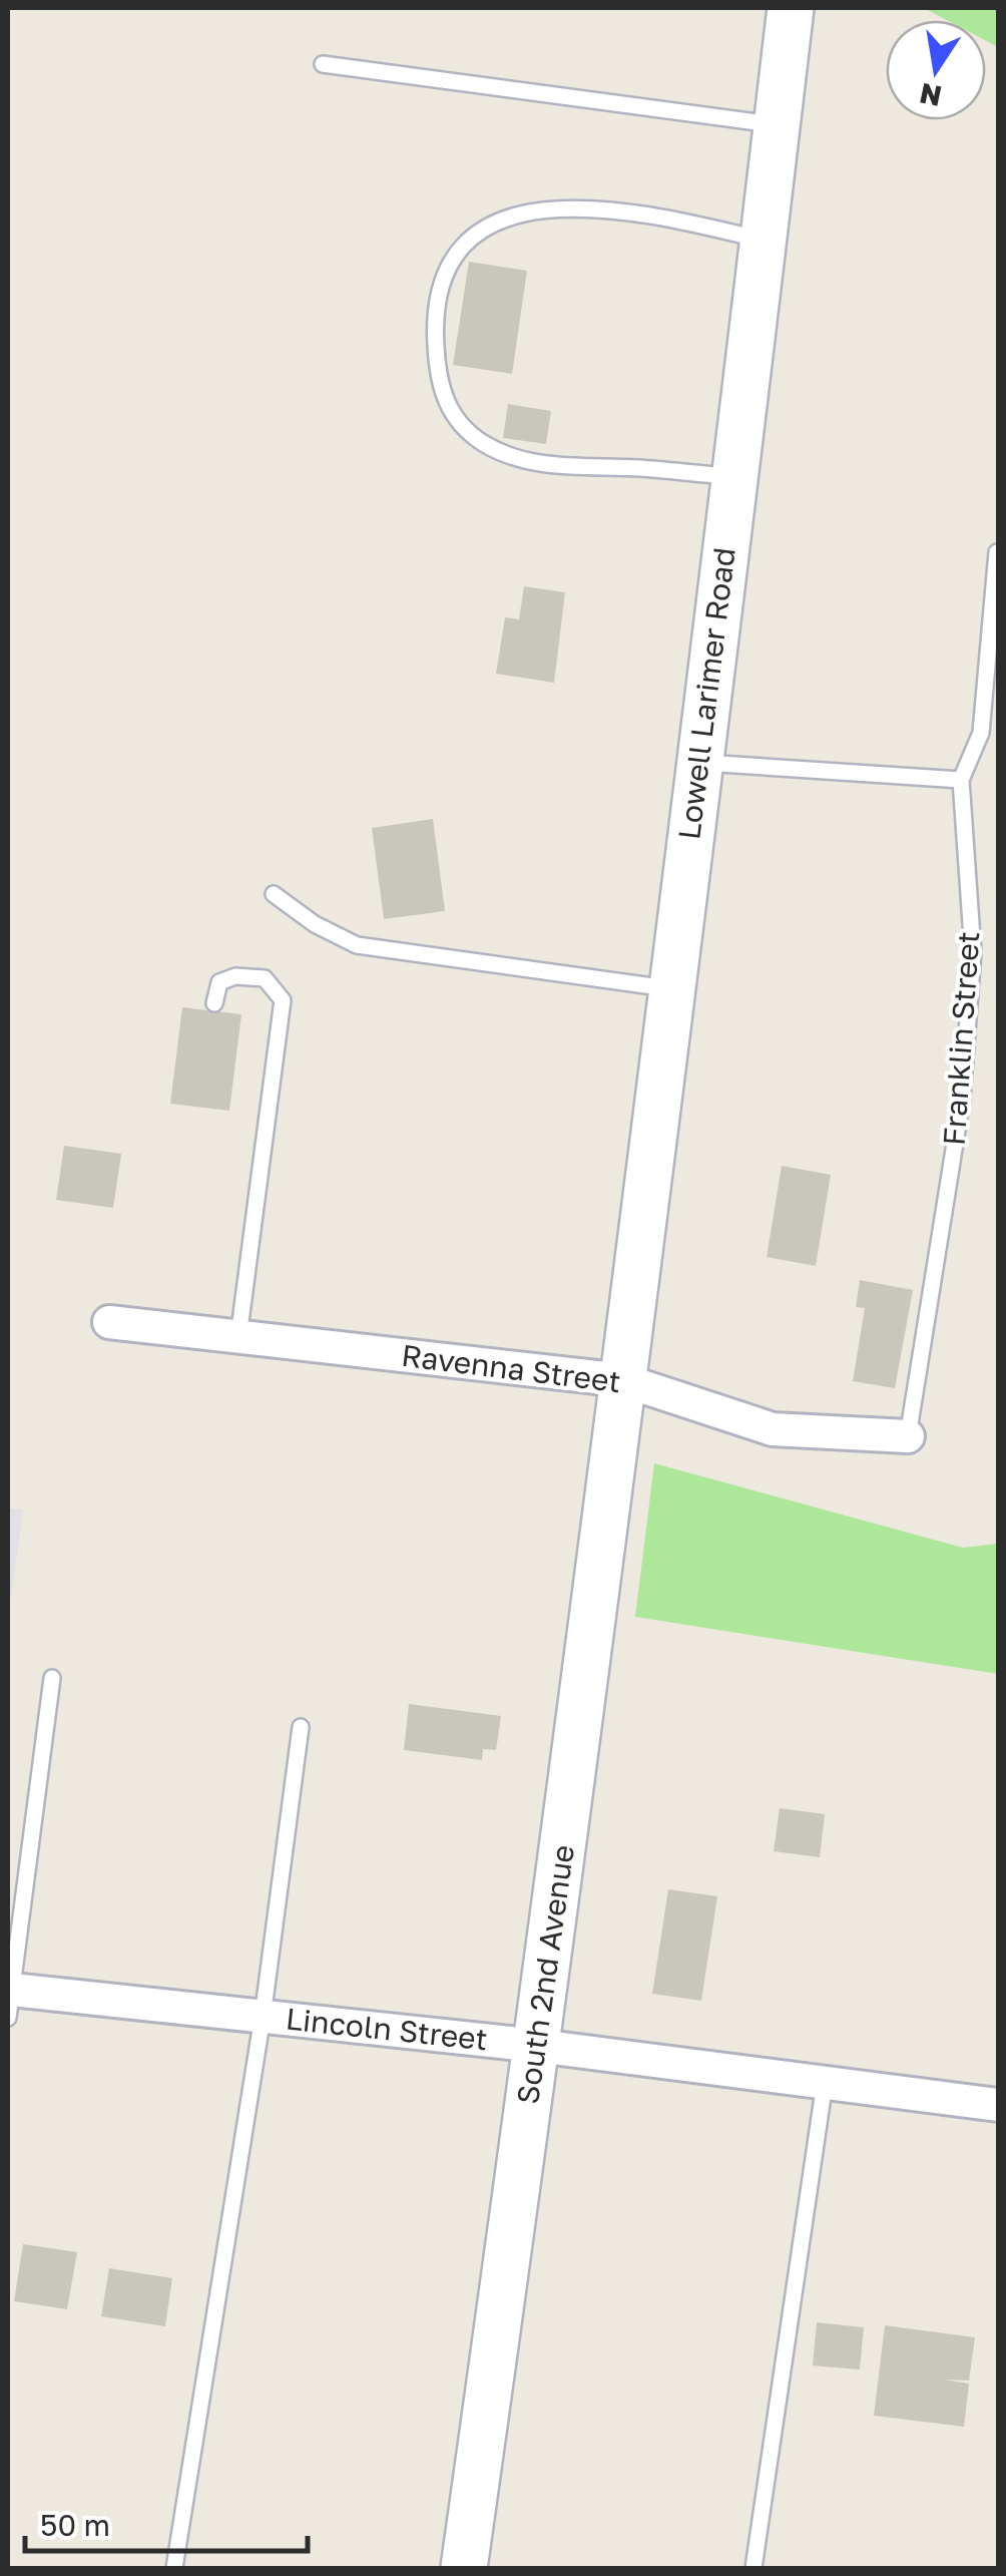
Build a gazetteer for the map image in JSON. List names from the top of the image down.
{
  "streets": {
    "main road": ["Lowell Larimer Road", "South 2nd Avenue"],
    "street": ["Ravenna Street", "Lincoln Street"],
    "lane": ["Franklin Street"]
  },
  "crossings": [
    ["Lowell Larimer Road", "Ravenna Street"],
    ["Lowell Larimer Road", "South 2nd Avenue"],
    ["Franklin Street", "Ravenna Street"],
    ["Ravenna Street", "South 2nd Avenue"],
    ["South 2nd Avenue", "Lincoln Street"]
  ],
  "scale_bar": "50 m",
  "north": "bottom"
}
